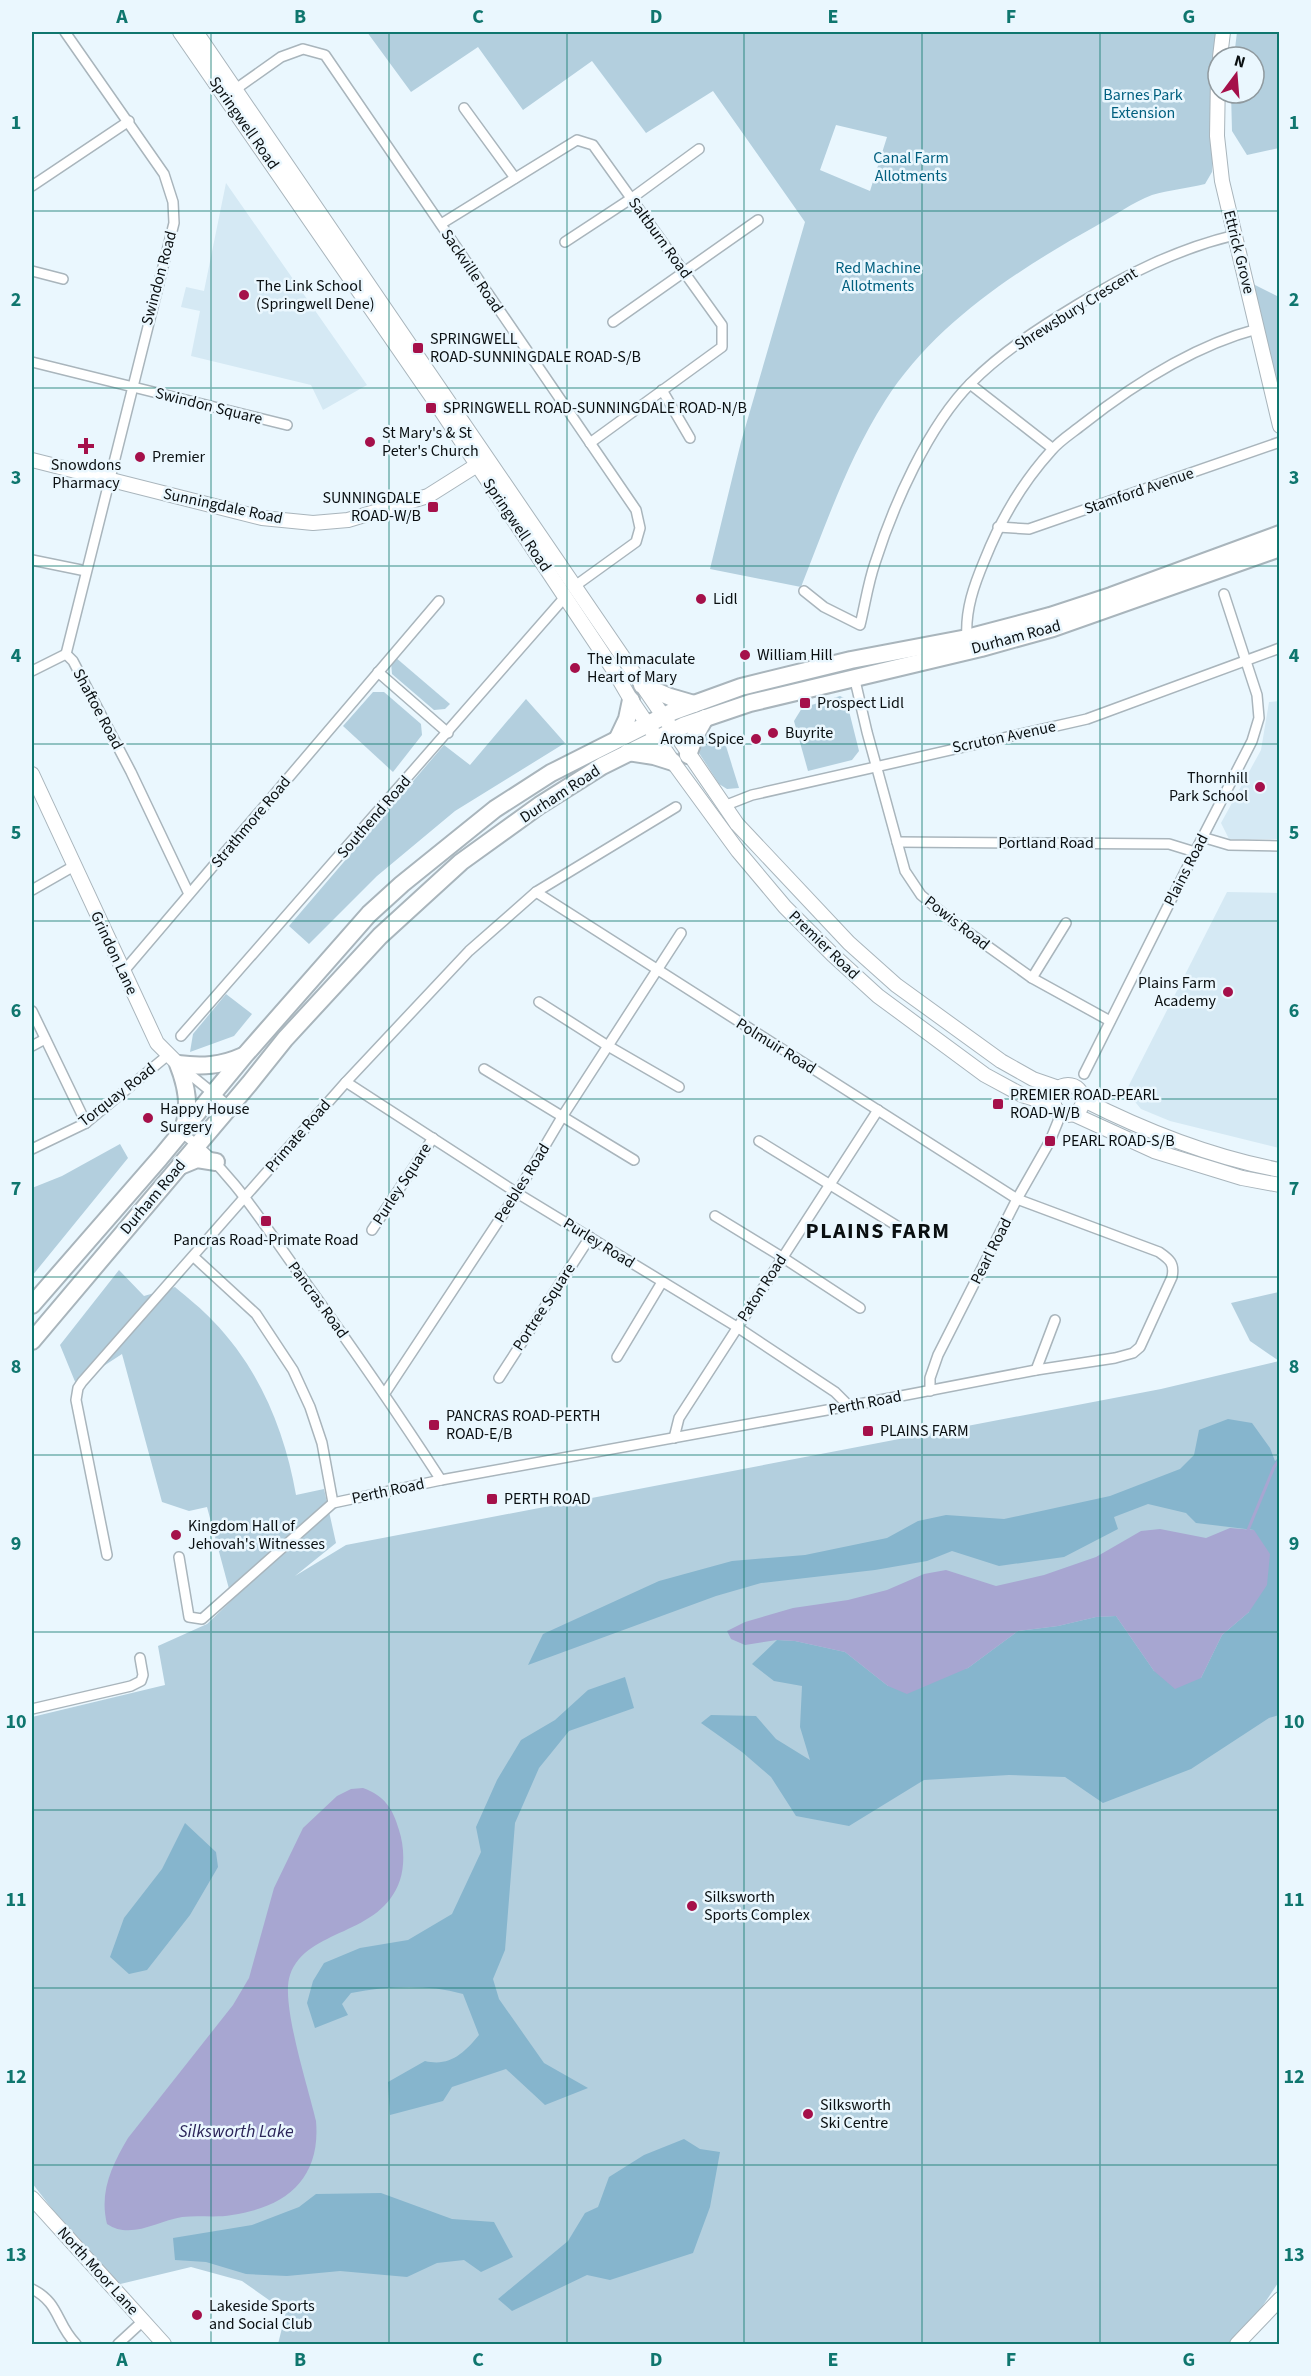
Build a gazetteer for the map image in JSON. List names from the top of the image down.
{
  "streets": {
    "highway": ["Durham Road"],
    "main road": [
      "Springwell Road",
      "Ettrick Grove",
      "Sunningdale Road",
      "Premier Road",
      "Grindon Lane",
      "North Moor Lane"
    ],
    "street": [
      "Saltburn Road",
      "Sackville Road",
      "Swindon Road",
      "Shrewsbury Crescent",
      "Swindon Square",
      "Stamford Avenue",
      "Shaftoe Road",
      "Scruton Avenue",
      "Southend Road",
      "Strathmore Road",
      "Portland Road",
      "Plains Road",
      "Powis Road",
      "Polmuir Road",
      "Torquay Road",
      "Primate Road",
      "Peebles Road",
      "Purley Square",
      "Purley Road",
      "Pearl Road",
      "Paton Road",
      "Pancras Road",
      "Portree Square",
      "Perth Road"
    ]
  },
  "crossings": [
    ["Springwell Road", "Sackville Road"],
    ["Springwell Road", "Sunningdale Road"],
    ["Springwell Road", "Durham Road"],
    ["Springwell Road", "Southend Road"],
    ["Springwell Road", "Premier Road"],
    ["Saltburn Road", "Sackville Road"],
    ["Ettrick Grove", "Shrewsbury Crescent"],
    ["Swindon Road", "Swindon Square"],
    ["Swindon Road", "Sunningdale Road"],
    ["Swindon Road", "Shaftoe Road"],
    ["Sunningdale Road", "Shaftoe Road"],
    ["Durham Road", "Powis Road"],
    ["Durham Road", "Premier Road"],
    ["Durham Road", "Grindon Lane"],
    ["Durham Road", "Pancras Road"],
    ["Shaftoe Road", "Strathmore Road"],
    ["Scruton Avenue", "Plains Road"],
    ["Scruton Avenue", "Powis Road"],
    ["Scruton Avenue", "Premier Road"],
    ["Strathmore Road", "Grindon Lane"],
    ["Portland Road", "Plains Road"],
    ["Portland Road", "Powis Road"],
    ["Plains Road", "Powis Road"],
    ["Premier Road", "Pearl Road"],
    ["Grindon Lane", "Torquay Road"],
    ["Polmuir Road", "Primate Road"],
    ["Polmuir Road", "Peebles Road"],
    ["Polmuir Road", "Pearl Road"],
    ["Polmuir Road", "Paton Road"],
    ["Polmuir Road", "Perth Road"],
    ["Primate Road", "Purley Road"],
    ["Primate Road", "Pancras Road"],
    ["Peebles Road", "Purley Road"],
    ["Peebles Road", "Pancras Road"],
    ["Purley Square", "Purley Road"],
    ["Purley Road", "Paton Road"],
    ["Purley Road", "Portree Square"],
    ["Purley Road", "Perth Road"],
    ["Pearl Road", "Perth Road"],
    ["Paton Road", "Perth Road"],
    ["Pancras Road", "Perth Road"]
  ],
  "districts": ["PLAINS FARM"],
  "water": ["Silksworth Lake"],
  "parks": ["Barnes Park Extension", "Canal Farm Allotments", "Red Machine Allotments"],
  "places": {
    "other": [
      "The Link School (Springwell Dene)",
      "St Mary's & St Peter's Church",
      "Premier",
      "Lidl",
      "William Hill",
      "The Immaculate Heart of Mary",
      "Buyrite",
      "Aroma Spice",
      "Thornhill Park School",
      "Plains Farm Academy",
      "Happy House Surgery",
      "Kingdom Hall of Jehovah's Witnesses",
      "Silksworth Sports Complex",
      "Silksworth Ski Centre",
      "Lakeside Sports and Social Club"
    ],
    "transit": [
      "SPRINGWELL ROAD-SUNNINGDALE ROAD-S/B",
      "SPRINGWELL ROAD-SUNNINGDALE ROAD-N/B",
      "SUNNINGDALE ROAD-W/B",
      "Prospect Lidl",
      "PREMIER ROAD-PEARL ROAD-W/B",
      "PEARL ROAD-S/B",
      "Pancras Road-Primate Road",
      "PANCRAS ROAD-PERTH ROAD-E/B",
      "PLAINS FARM",
      "PERTH ROAD"
    ],
    "health": ["Snowdons Pharmacy"]
  },
  "north": "top",
  "grid": {
    "columns": [
      "A",
      "B",
      "C",
      "D",
      "E",
      "F",
      "G"
    ],
    "rows": [
      "1",
      "2",
      "3",
      "4",
      "5",
      "6",
      "7",
      "8",
      "9",
      "10",
      "11",
      "12",
      "13"
    ]
  }
}
